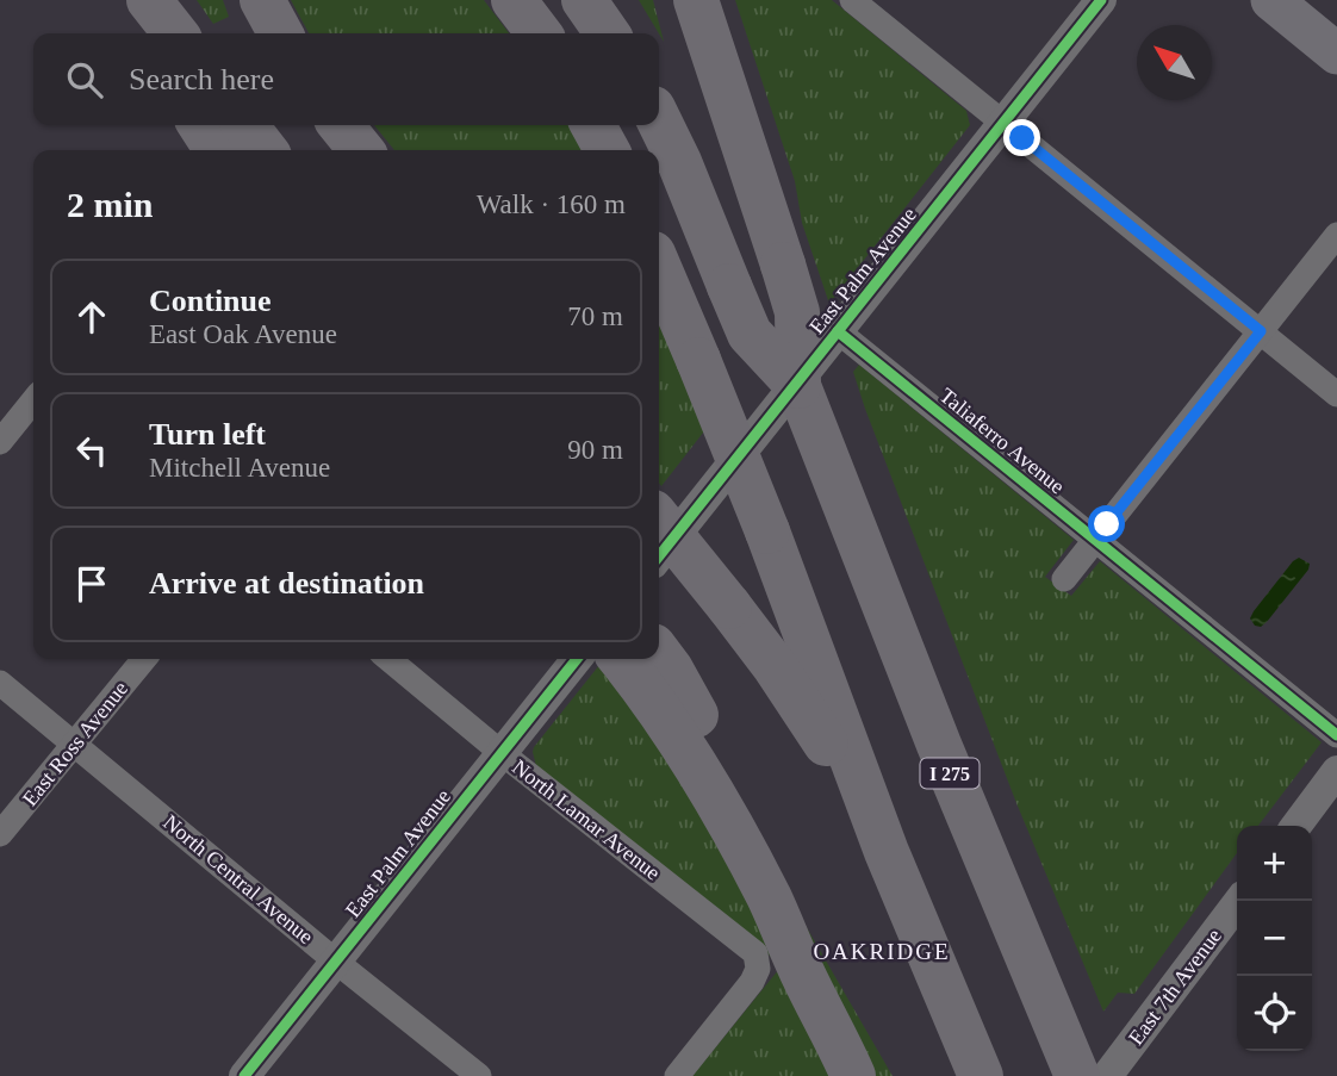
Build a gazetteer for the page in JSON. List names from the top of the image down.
{
  "streets": {
    "highway": ["I 275"],
    "street": [
      "East Palm Avenue",
      "Taliaferro Avenue",
      "East Ross Avenue",
      "North Lamar Avenue",
      "North Central Avenue",
      "East 7th Avenue"
    ]
  },
  "crossings": [
    ["East Palm Avenue", "Taliaferro Avenue"],
    ["East Palm Avenue", "North Lamar Avenue"],
    ["East Palm Avenue", "North Central Avenue"],
    ["East Ross Avenue", "North Central Avenue"]
  ],
  "districts": ["OAKRIDGE"],
  "north": "top left",
  "page": {
    "search": "Search here",
    "heading": ["2 min", "Walk · 160 m"],
    "list": [
      ["Continue", "East Oak Avenue", "70 m"],
      ["Turn left", "Mitchell Avenue", "90 m"],
      "Arrive at destination"
    ],
    "map_buttons": ["+", "−"]
  }
}
